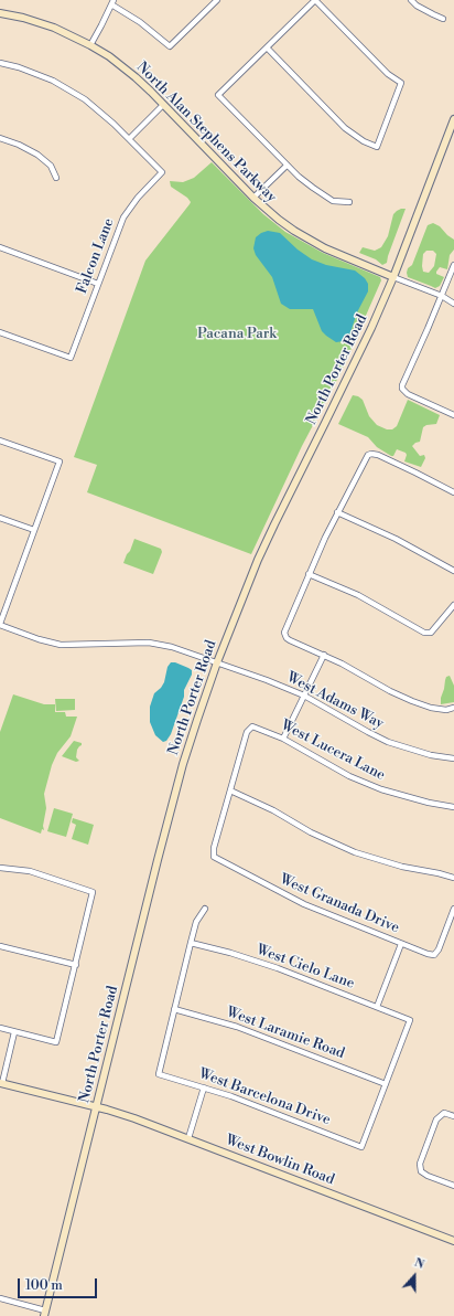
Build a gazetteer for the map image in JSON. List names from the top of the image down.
{
  "streets": {
    "street": [
      "North Alan Stephens Parkway",
      "Falcon Lane",
      "North Porter Road",
      "West Adams Way",
      "West Lucera Lane",
      "West Granada Drive",
      "West Cielo Lane",
      "West Laramie Road",
      "West Barcelona Drive",
      "West Bowlin Road"
    ]
  },
  "crossings": [
    ["North Alan Stephens Parkway", "North Porter Road"],
    ["North Porter Road", "West Adams Way"],
    ["North Porter Road", "West Bowlin Road"],
    ["West Lucera Lane", "West Granada Drive"],
    ["West Cielo Lane", "West Laramie Road"],
    ["West Cielo Lane", "West Barcelona Drive"],
    ["West Laramie Road", "West Barcelona Drive"]
  ],
  "parks": ["Pacana Park"],
  "scale_bar": "100 m",
  "north": "top"
}
